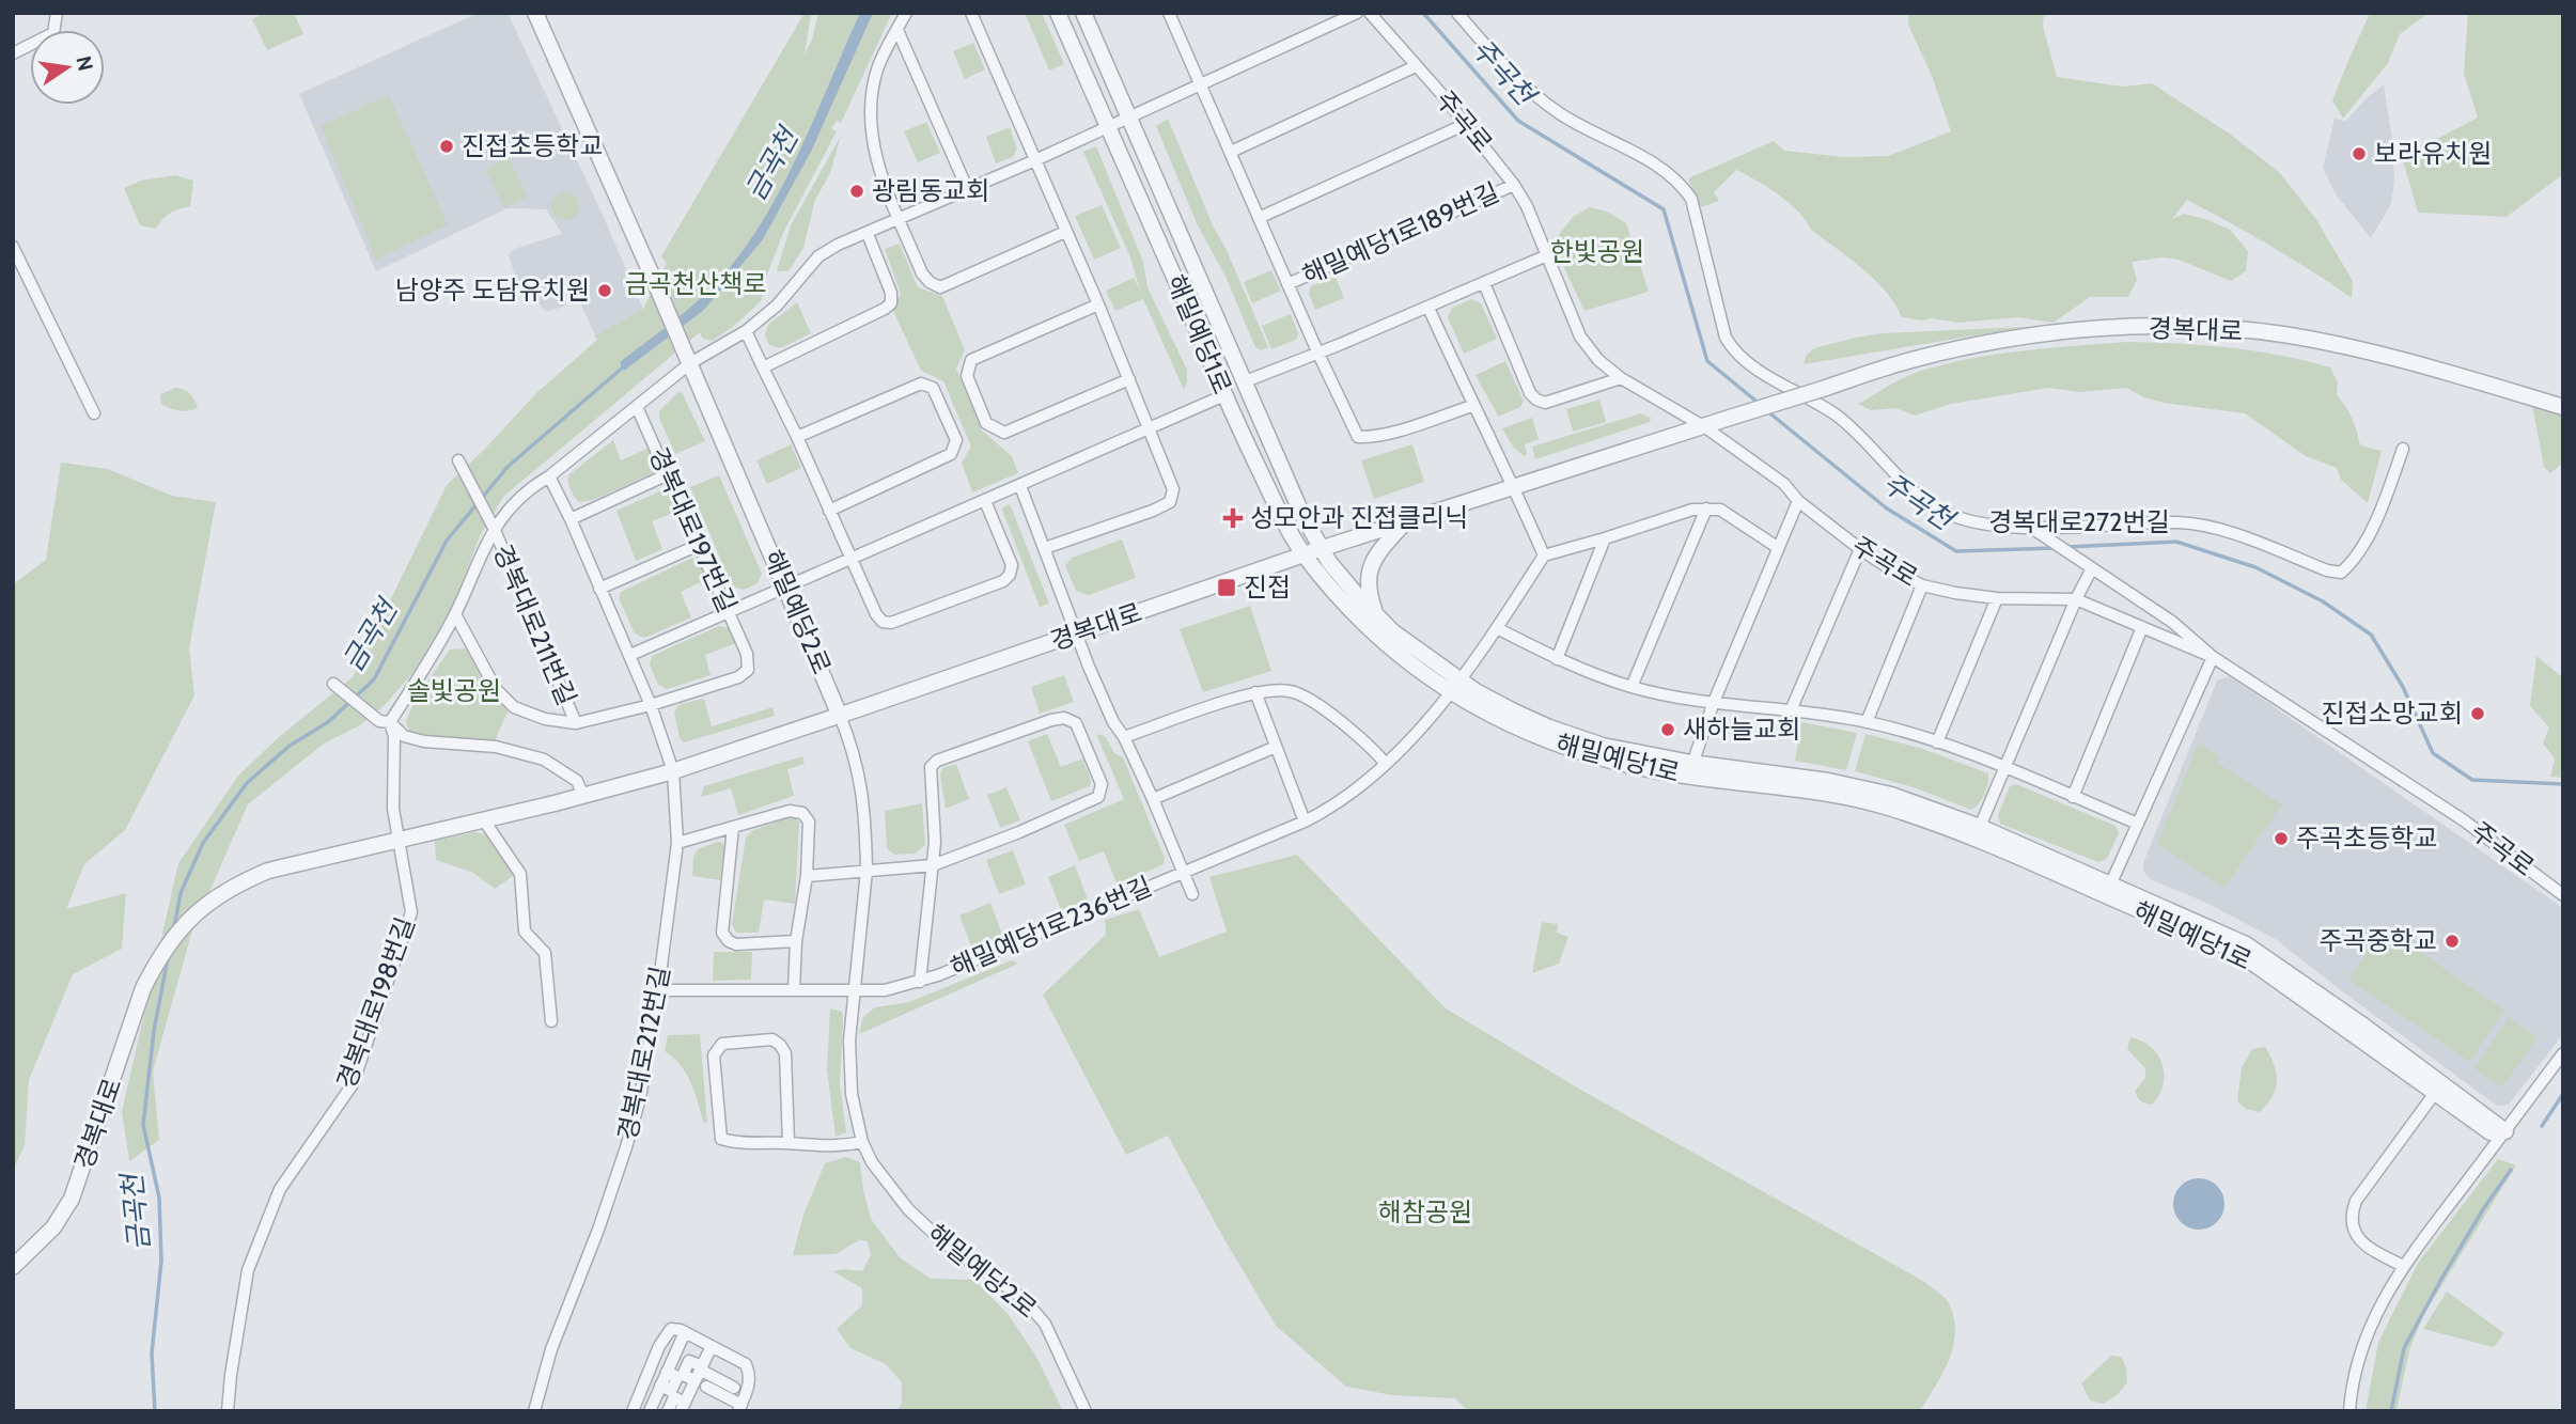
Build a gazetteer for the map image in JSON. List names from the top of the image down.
{
  "streets": {
    "street": [
      "주곡로",
      "해밀예당1로189번길",
      "경복대로",
      "해밀예당1로",
      "경복대로272번길",
      "경복대로197번길",
      "해밀예당2로",
      "경복대로211번길",
      "해밀예당1로236번길",
      "경복대로198번길",
      "경복대로212번길"
    ]
  },
  "crossings": [
    ["주곡로", "해밀예당1로189번길"],
    ["주곡로", "경복대로"],
    ["경복대로", "해밀예당1로"],
    ["경복대로", "해밀예당2로"],
    ["경복대로", "해밀예당1로236번길"],
    ["경복대로", "경복대로198번길"],
    ["경복대로", "경복대로212번길"],
    ["해밀예당1로", "해밀예당1로236번길"],
    ["경복대로197번길", "경복대로211번길"],
    ["해밀예당2로", "해밀예당1로236번길"]
  ],
  "water": ["주곡천", "금곡천"],
  "parks": [
    "한빛공원",
    "금곡천산책로",
    "솔빛공원",
    "해참공원"
  ],
  "places": {
    "other": [
      "진접초등학교",
      "보라유치원",
      "광림동교회",
      "남양주 도담유치원",
      "진접소망교회",
      "새하늘교회",
      "주곡초등학교",
      "주곡중학교"
    ],
    "health": ["성모안과 진접클리닉"],
    "transit": ["진접"]
  },
  "north": "right"
}
